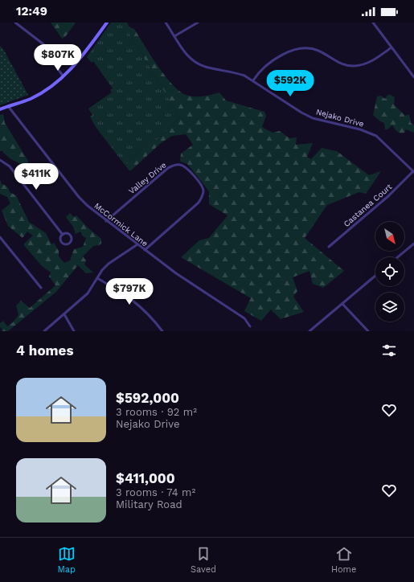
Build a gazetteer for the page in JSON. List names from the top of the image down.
{
  "streets": {
    "street": [
      "Nejako Drive",
      "Valley Drive",
      "Castanea Court",
      "McCormick Lane"
    ]
  },
  "crossings": [
    ["Nejako Drive", "Castanea Court"],
    ["Valley Drive", "McCormick Lane"]
  ],
  "north": "bottom right",
  "page": {
    "status": "12:49",
    "price": [
      "$807K",
      "$592K",
      "$411K",
      "$797K"
    ],
    "heading": "4 homes",
    "list": [
      {
        "name": "$592,000",
        "note": "3 rooms · 92 m² · Nejako Drive"
      },
      {
        "name": "$411,000",
        "note": "3 rooms · 74 m² · Military Road"
      }
    ],
    "tabs": ["Map", "Saved", "Home"]
  }
}
